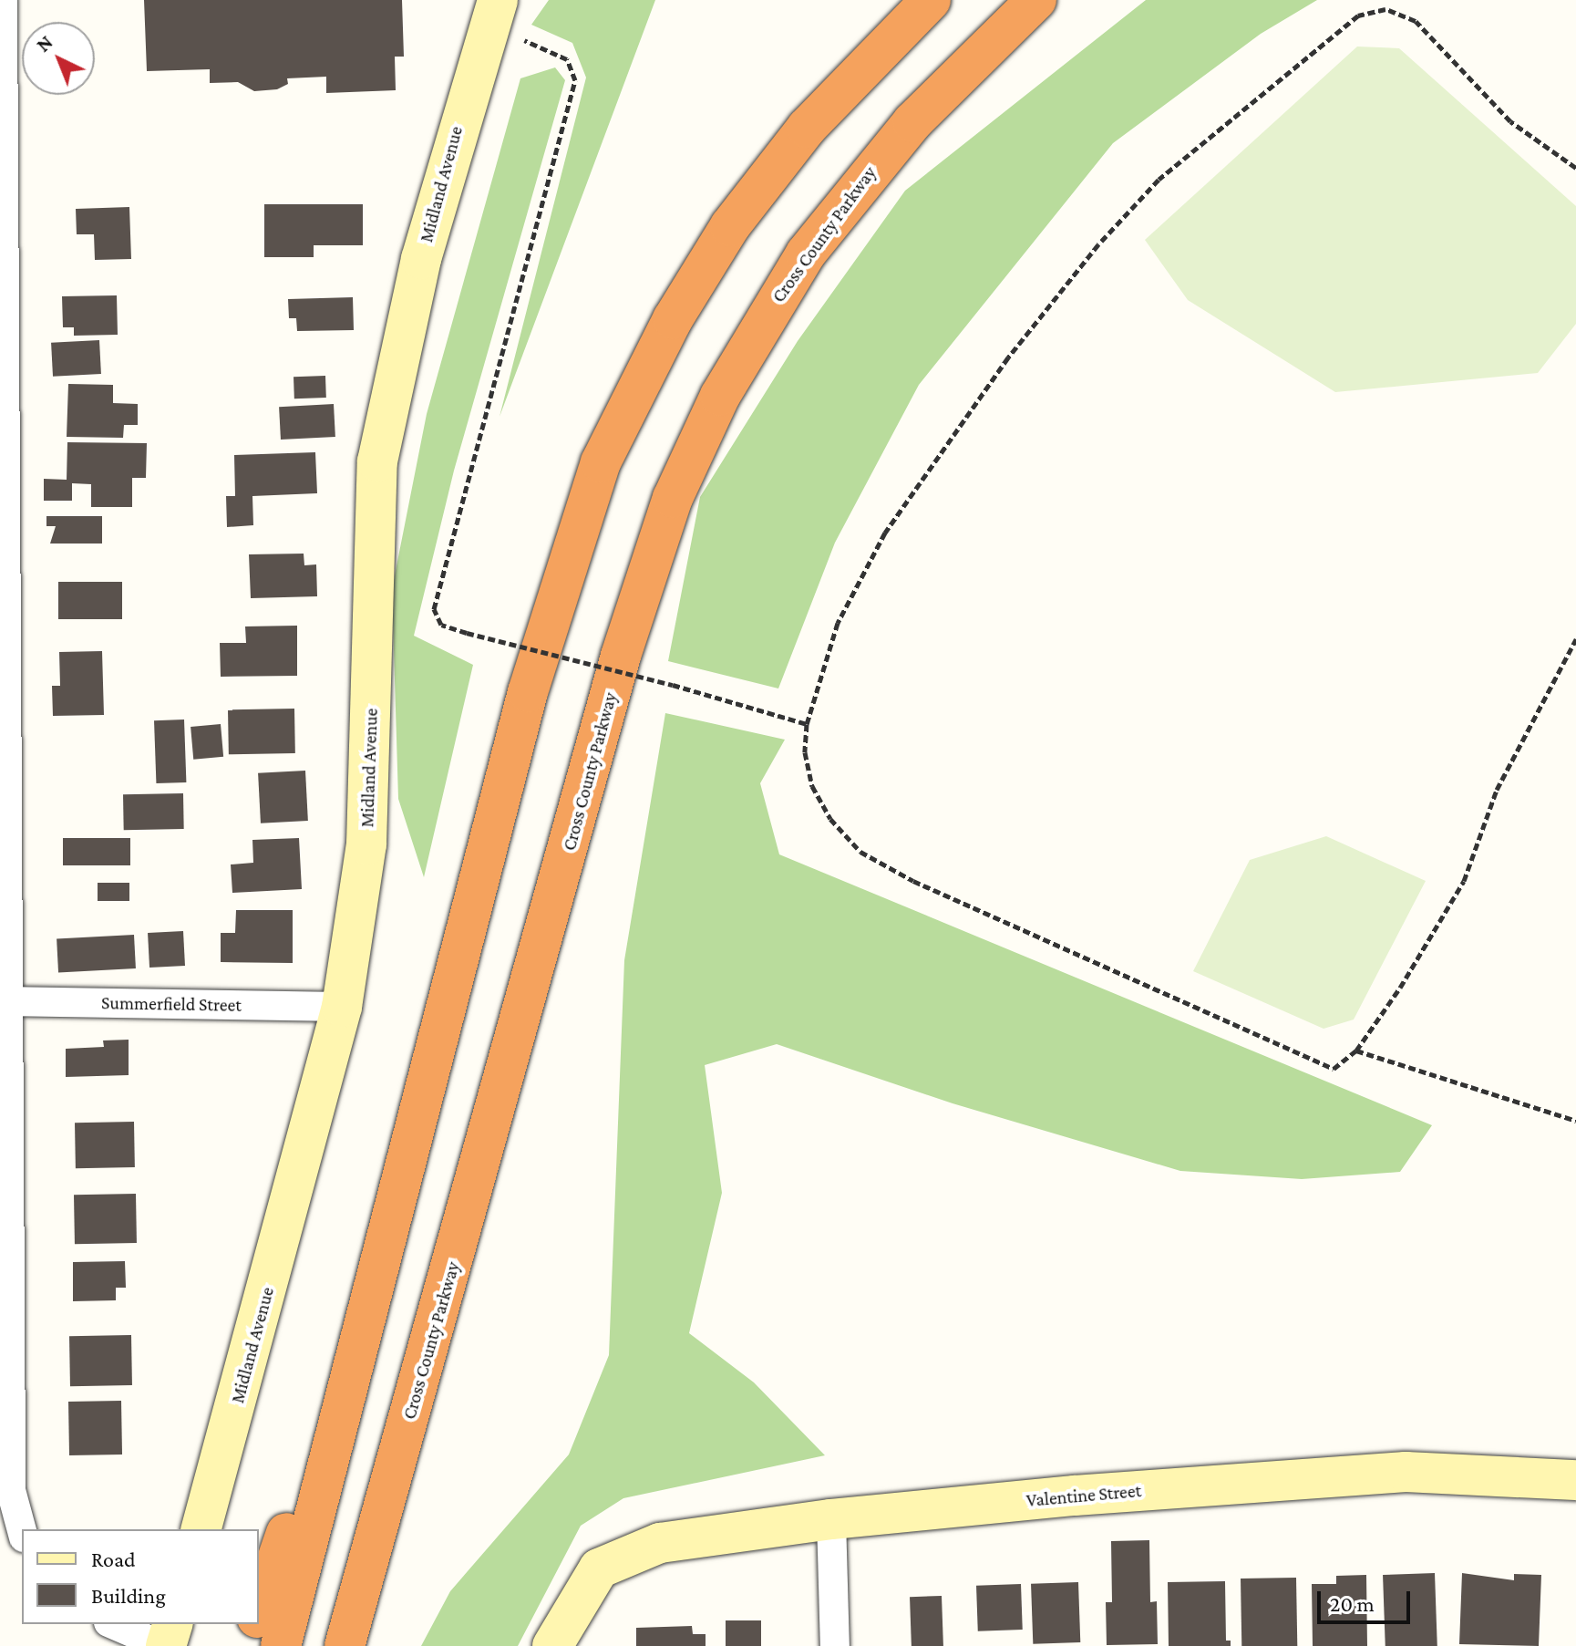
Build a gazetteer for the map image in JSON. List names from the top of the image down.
{
  "streets": {
    "highway": ["Cross County Parkway"],
    "street": ["Midland Avenue", "Summerfield Street", "Valentine Street"]
  },
  "crossings": [
    ["Midland Avenue", "Summerfield Street"]
  ],
  "legend": ["Road", "Building"],
  "scale_bar": "20 m",
  "north": "top left"
}
